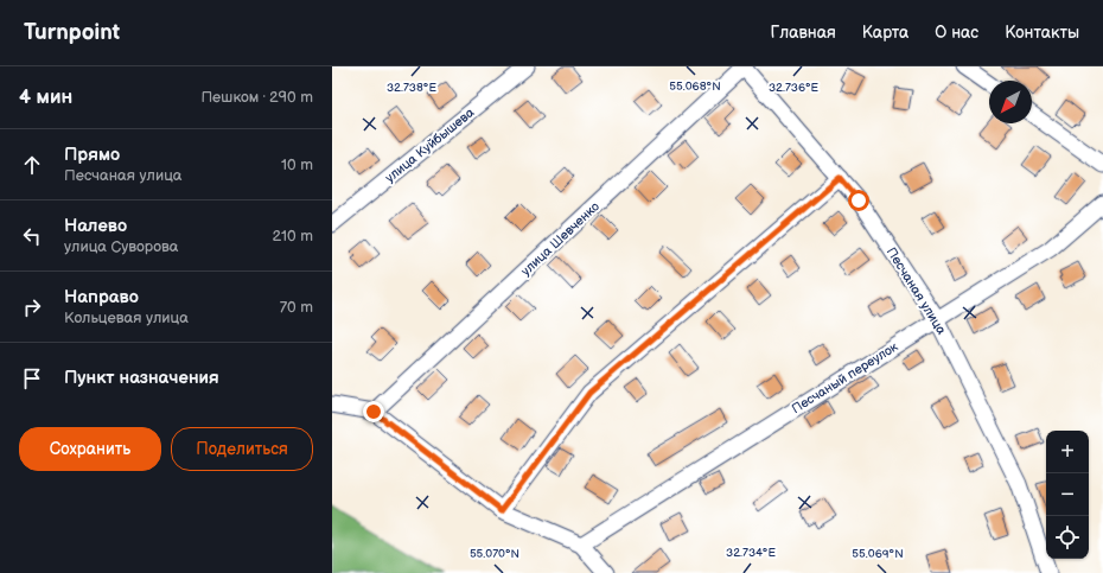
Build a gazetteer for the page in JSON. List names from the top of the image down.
{
  "streets": {
    "street": [
      "улица Куйбышева",
      "улица Шевченко",
      "Песчаная улица",
      "Песчаный переулок"
    ]
  },
  "crossings": [
    ["улица Шевченко", "Песчаная улица"],
    ["Песчаная улица", "Песчаный переулок"]
  ],
  "north": "bottom left",
  "page": {
    "header": "Turnpoint",
    "nav": [
      "Главная",
      "Карта",
      "О нас",
      "Контакты"
    ],
    "heading": ["4 мин", "Пешком · 290 m"],
    "list": [
      ["Прямо", "Песчаная улица", "10 m"],
      ["Налево", "улица Суворова", "210 m"],
      ["Направо", "Кольцевая улица", "70 m"],
      "Пункт назначения"
    ],
    "buttons": ["Сохранить", "Поделиться"],
    "map_buttons": ["+", "−"]
  },
  "coordinates": [
    "55.068°N",
    "32.738°E",
    "32.736°E",
    "32.734°E",
    "55.070°N",
    "55.069°N"
  ]
}
